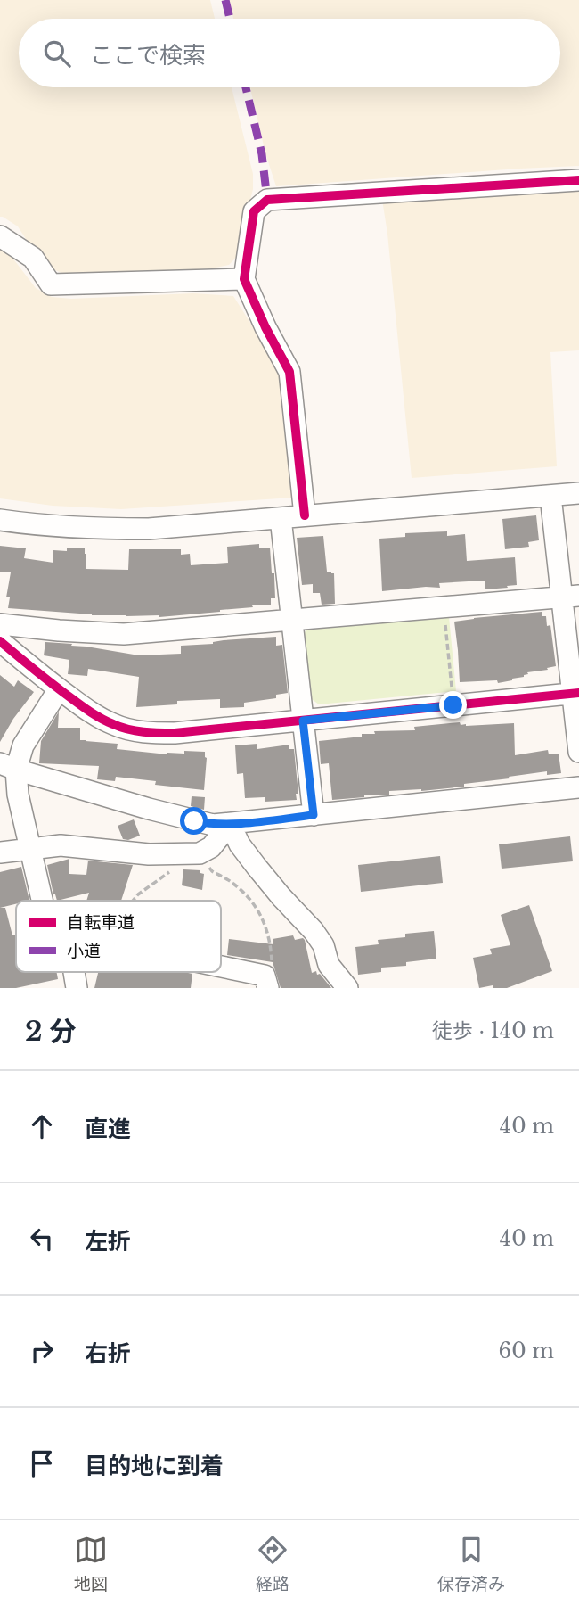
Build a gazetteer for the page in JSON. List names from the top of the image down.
{
  "legend": ["自転車道", "小道"],
  "page": {
    "search": "ここで検索",
    "heading": ["2 分", "徒歩 · 140 m"],
    "list": [
      ["直進", "40 m"],
      ["左折", "40 m"],
      ["右折", "60 m"],
      "目的地に到着"
    ],
    "nav": ["地図", "経路", "保存済み"]
  }
}
